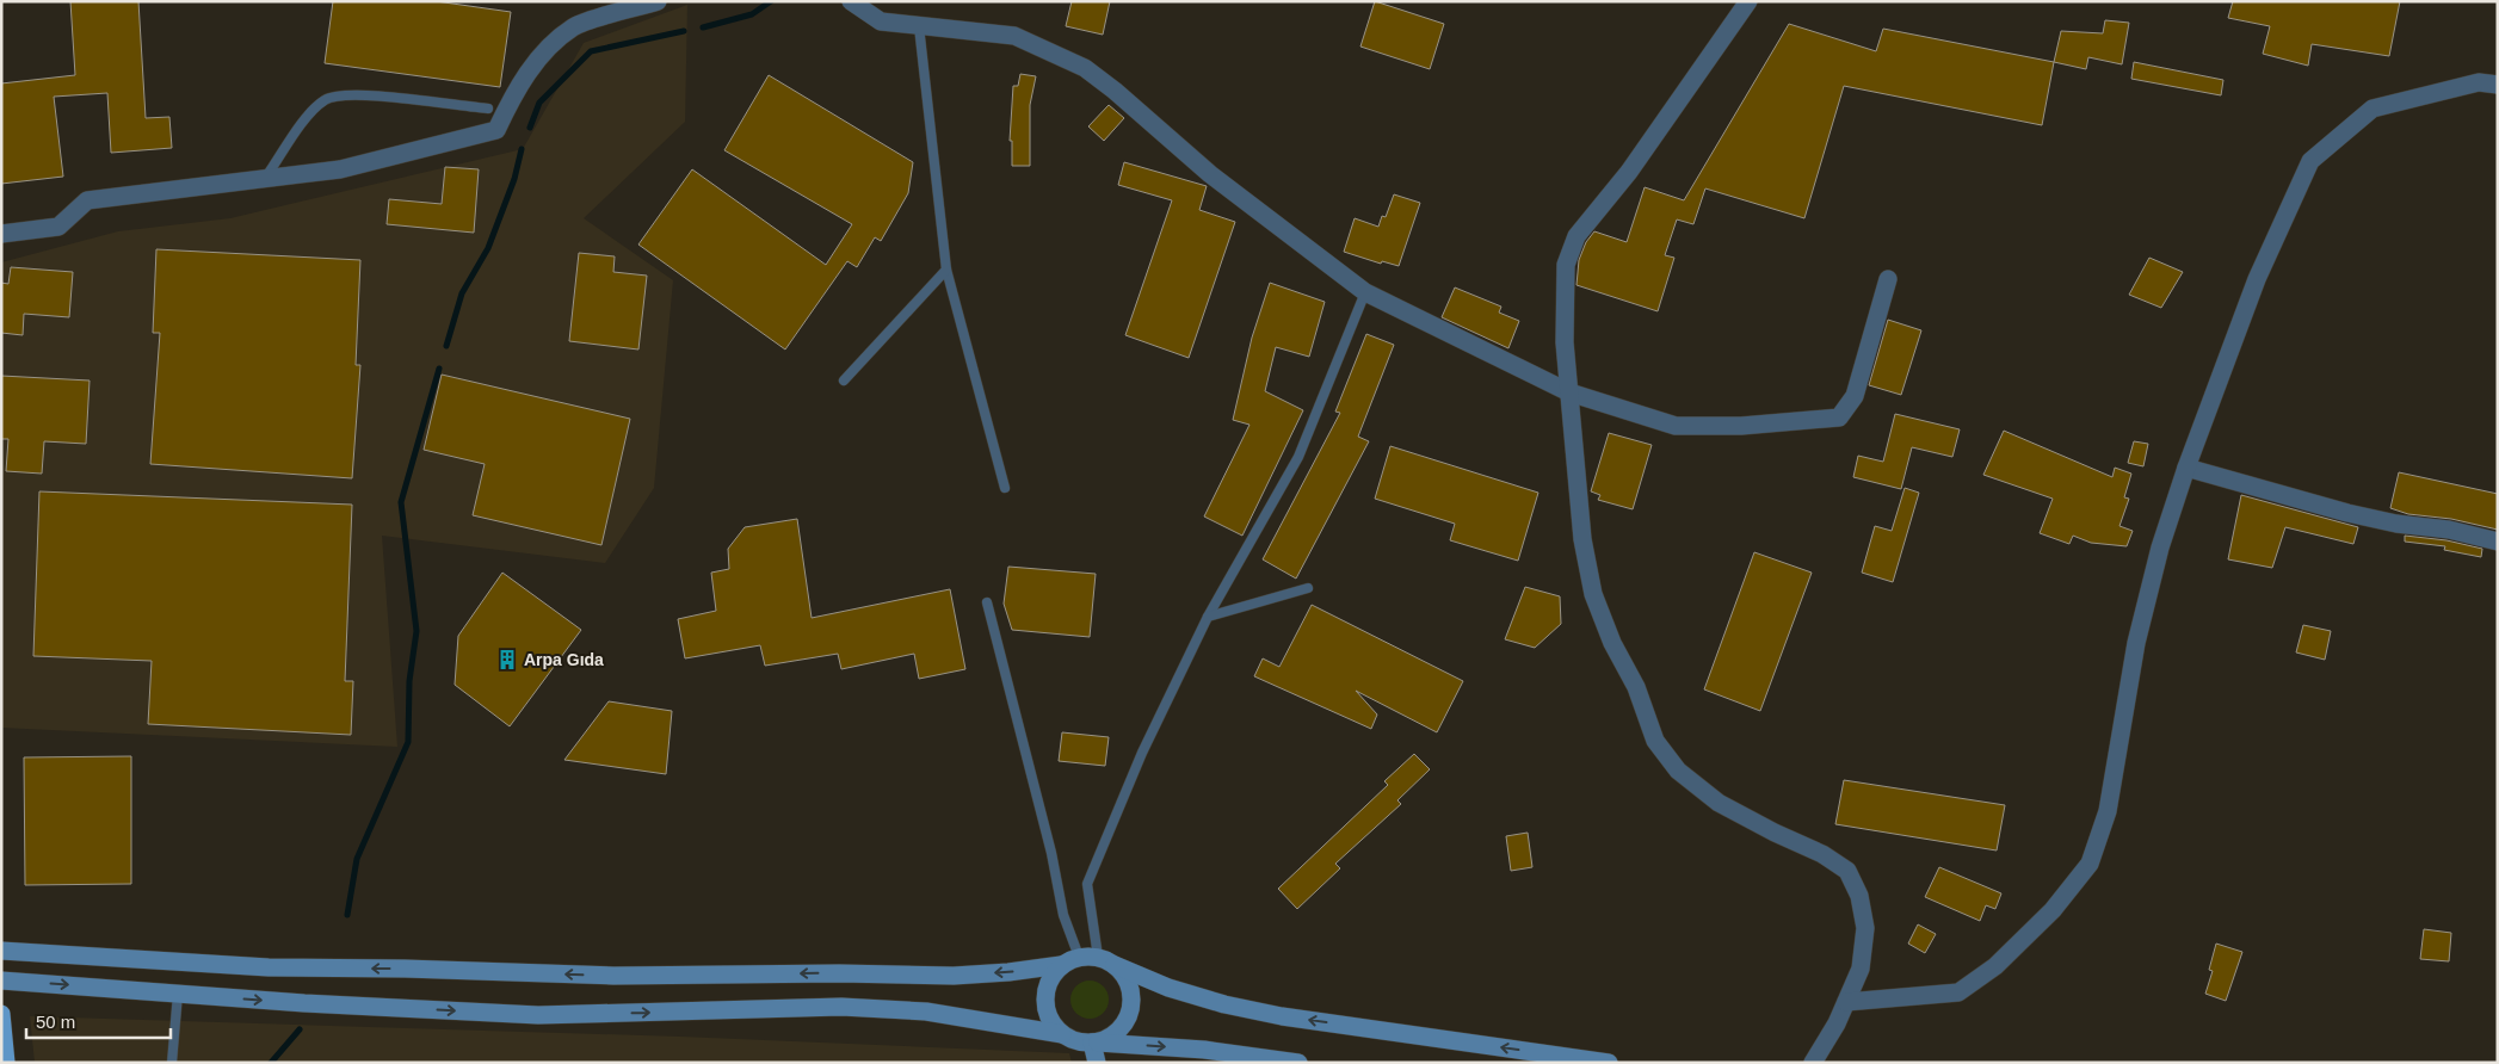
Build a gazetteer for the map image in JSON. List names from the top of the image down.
{
  "places": {
    "building": ["Arpa Gıda"]
  },
  "scale_bar": "50 m"
}
